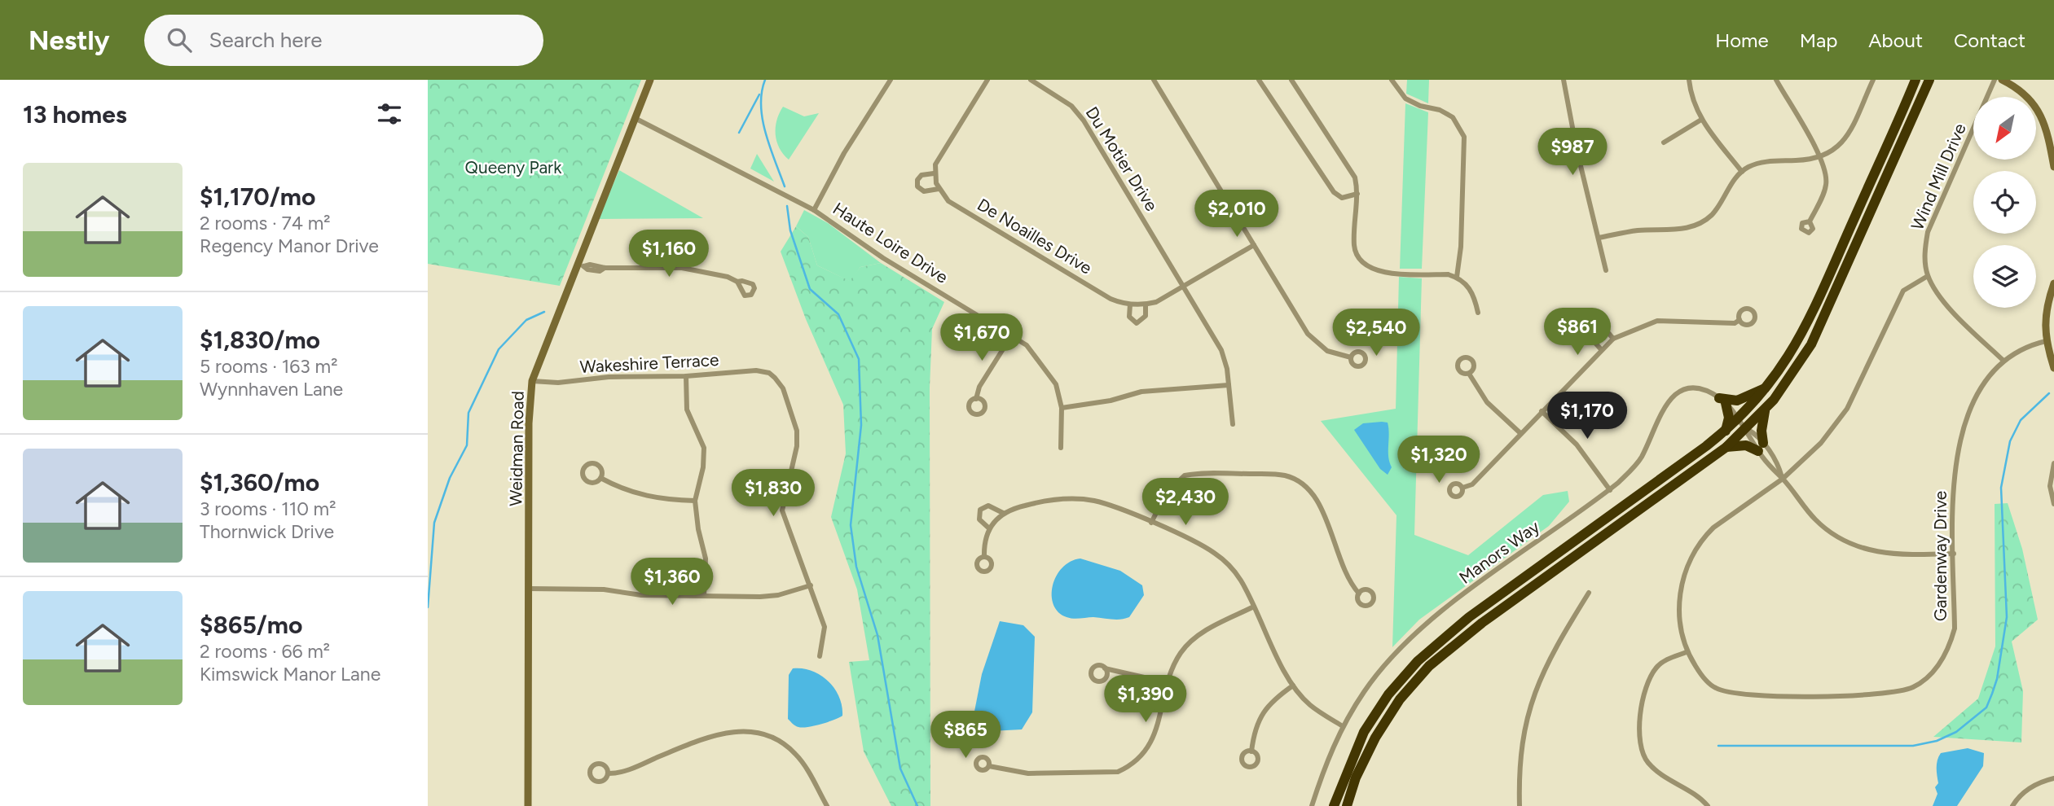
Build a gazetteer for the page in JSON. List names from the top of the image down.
{
  "streets": {
    "street": [
      "Du Motier Drive",
      "Wind Mill Drive",
      "De Noailles Drive",
      "Haute Loire Drive",
      "Wakeshire Terrace",
      "Weidman Road",
      "Manors Way",
      "Gardenway Drive"
    ]
  },
  "crossings": [
    ["Du Motier Drive", "De Noailles Drive"],
    ["Wind Mill Drive", "Gardenway Drive"],
    ["Haute Loire Drive", "Weidman Road"],
    ["Wakeshire Terrace", "Weidman Road"]
  ],
  "parks": ["Queeny Park"],
  "north": "bottom left",
  "page": {
    "header": "Nestly",
    "search": "Search here",
    "nav": [
      "Home",
      "Map",
      "About",
      "Contact"
    ],
    "heading": "13 homes",
    "price": [
      "$987",
      "$2,010",
      "$1,160",
      "$861",
      "$2,540",
      "$1,670",
      "$1,170",
      "$1,320",
      "$1,830",
      "$2,430",
      "$1,360",
      "$1,390",
      "$865"
    ],
    "list": [
      {
        "name": "$1,170/mo",
        "note": "2 rooms · 74 m² · Regency Manor Drive"
      },
      {
        "name": "$1,830/mo",
        "note": "5 rooms · 163 m² · Wynnhaven Lane"
      },
      {
        "name": "$1,360/mo",
        "note": "3 rooms · 110 m² · Thornwick Drive"
      },
      {
        "name": "$865/mo",
        "note": "2 rooms · 66 m² · Kimswick Manor Lane"
      }
    ]
  }
}
